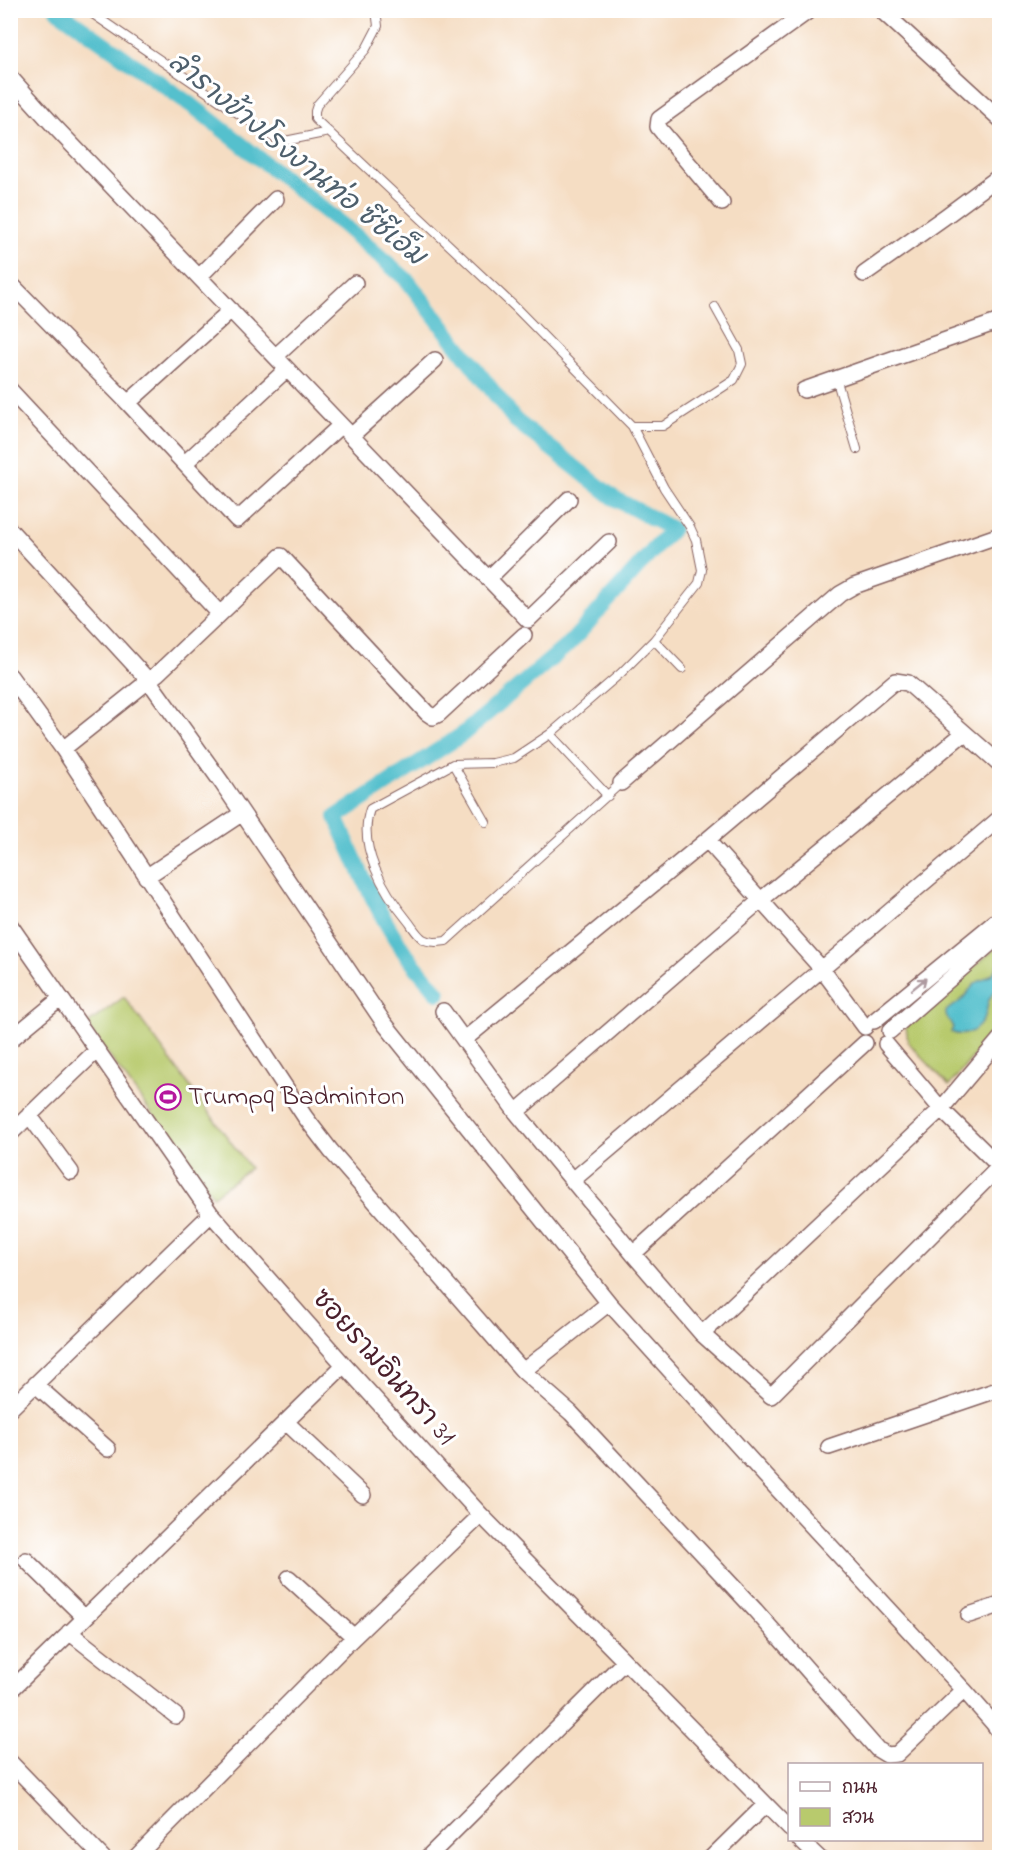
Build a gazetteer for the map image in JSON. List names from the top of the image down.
{
  "streets": {
    "street": ["ซอยรามอินทรา 31"]
  },
  "water": ["ลำรางข้างโรงงานท่อ ซีซีเอ็ม"],
  "places": {
    "sports": ["Trumpq Badminton"]
  },
  "legend": ["ถนน", "สวน"]
}
